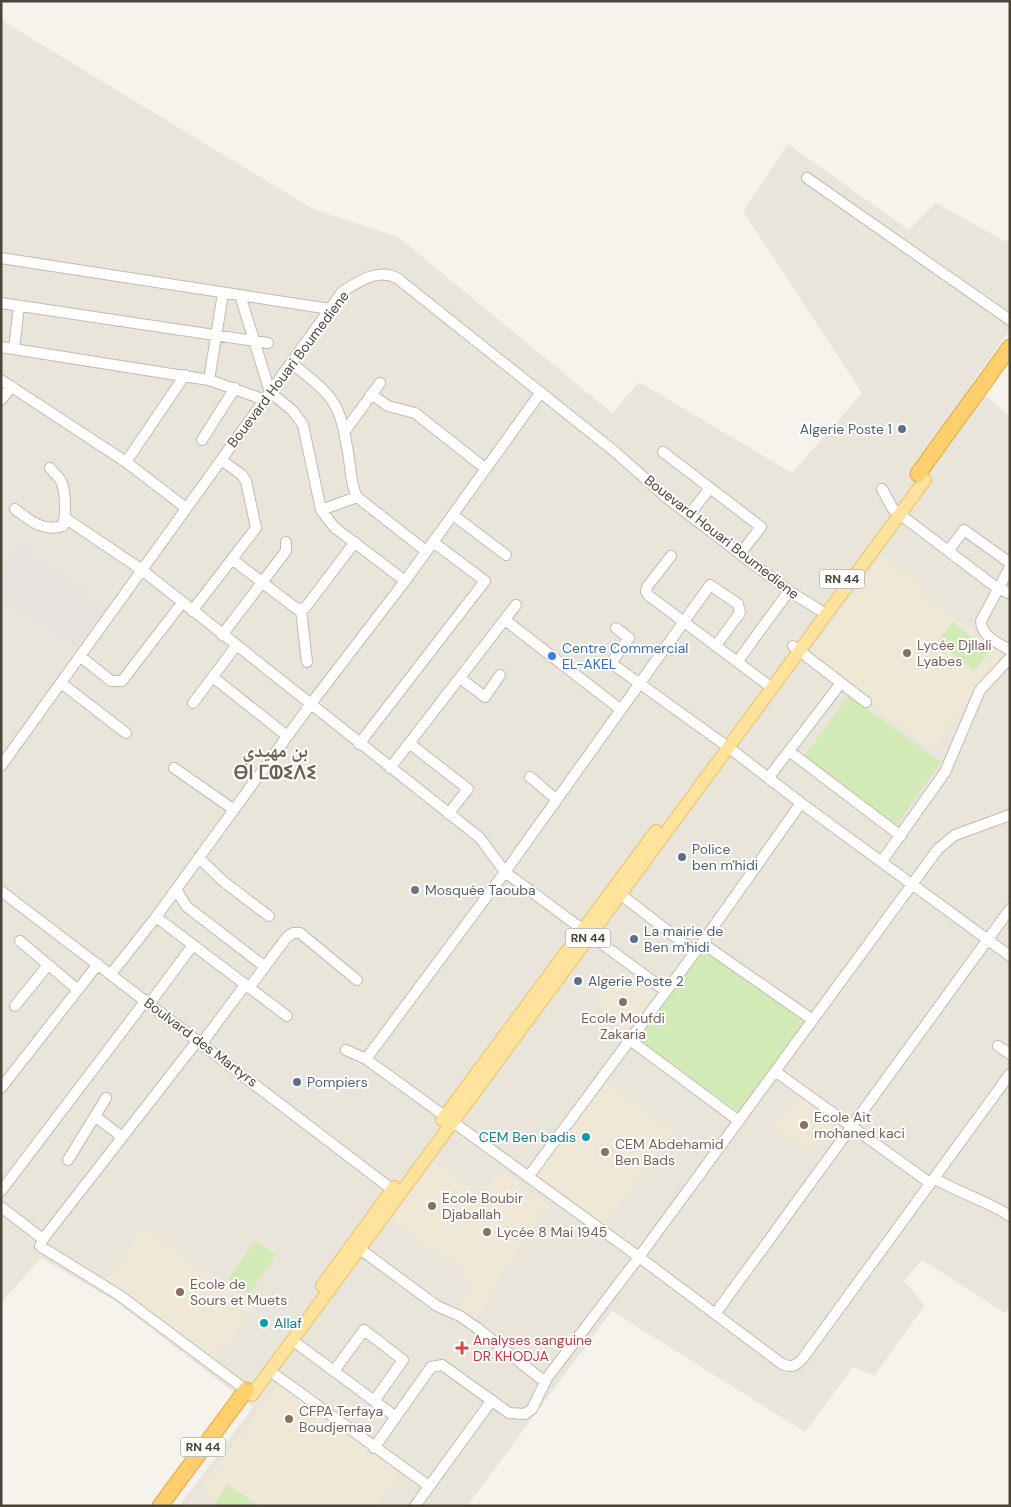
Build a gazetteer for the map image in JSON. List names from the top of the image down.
{
  "streets": {
    "highway": ["RN 44"],
    "street": ["Bouevard Houari Boumediene", "Boulvard des Martyrs"]
  },
  "crossings": [
    ["Bouevard Houari Boumediene", "RN 44"],
    ["RN 44", "Boulvard des Martyrs"]
  ],
  "districts": ["بن مهيدي ⴱⵏ ⵎⵀⵉⴷⵉ"],
  "places": {
    "other": [
      "Algerie Poste 1",
      "Lycée Djllali Lyabes",
      "Centre Commercial EL-AKEL",
      "Police ben m'hidi",
      "Mosquée Taouba",
      "La mairie de Ben m'hidi",
      "Algerie Poste 2",
      "Ecole Moufdi Zakaria",
      "Pompiers",
      "Ecole Ait mohaned kaci",
      "CEM Ben badis",
      "CEM Abdehamid Ben Bads",
      "Ecole Boubir Djaballah",
      "Lycée 8 Mai 1945",
      "Ecole de Sours et Muets",
      "Allaf",
      "CFPA Terfaya Boudjemaa"
    ],
    "health": ["Analyses sanguine DR KHODJA"]
  }
}
